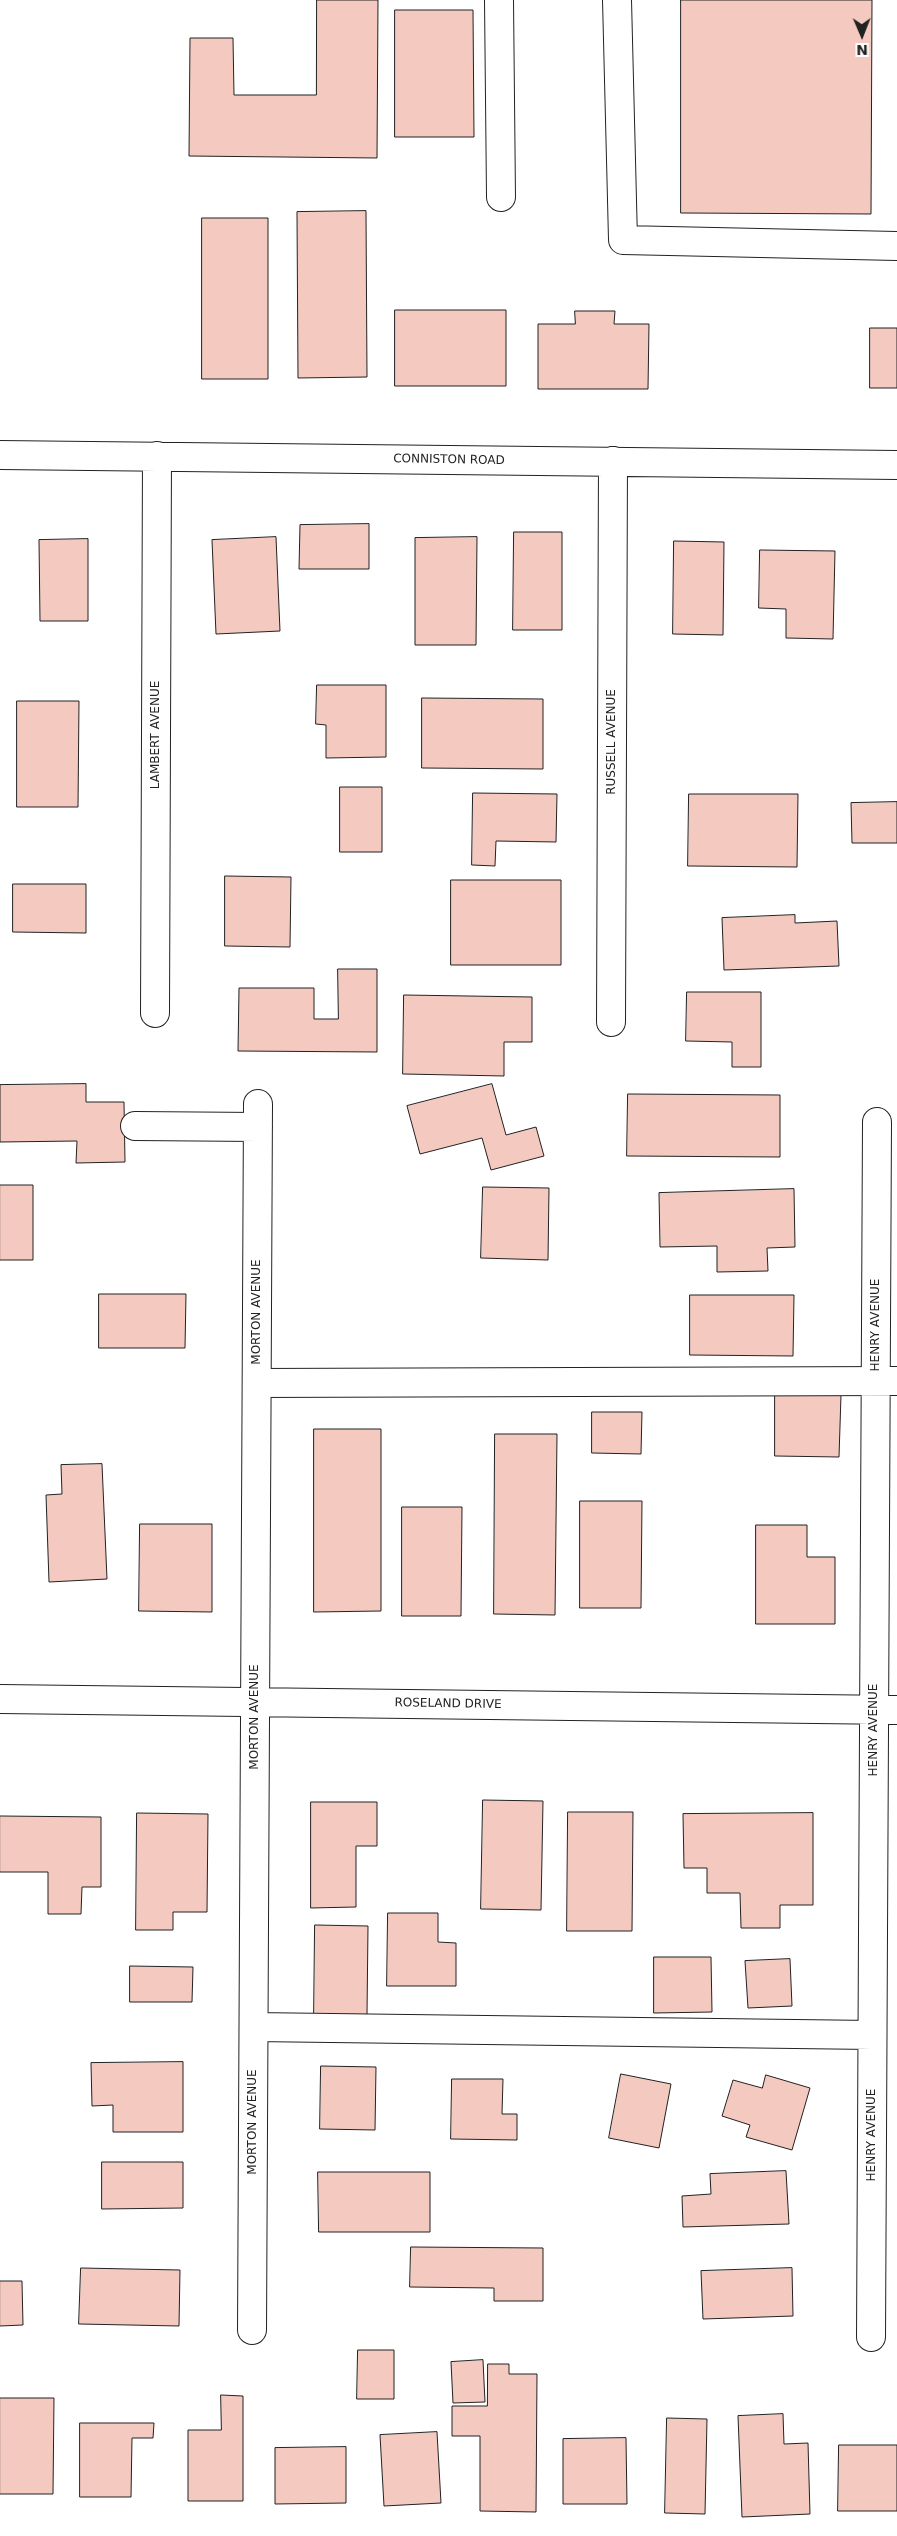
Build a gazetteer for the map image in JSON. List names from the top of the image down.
{
  "streets": {
    "street": [
      "CONNISTON ROAD",
      "LAMBERT AVENUE",
      "RUSSELL AVENUE",
      "MORTON AVENUE",
      "HENRY AVENUE",
      "ROSELAND DRIVE"
    ]
  },
  "crossings": [
    ["CONNISTON ROAD", "LAMBERT AVENUE"],
    ["CONNISTON ROAD", "RUSSELL AVENUE"],
    ["MORTON AVENUE", "ROSELAND DRIVE"],
    ["HENRY AVENUE", "ROSELAND DRIVE"]
  ],
  "north": "bottom"
}
